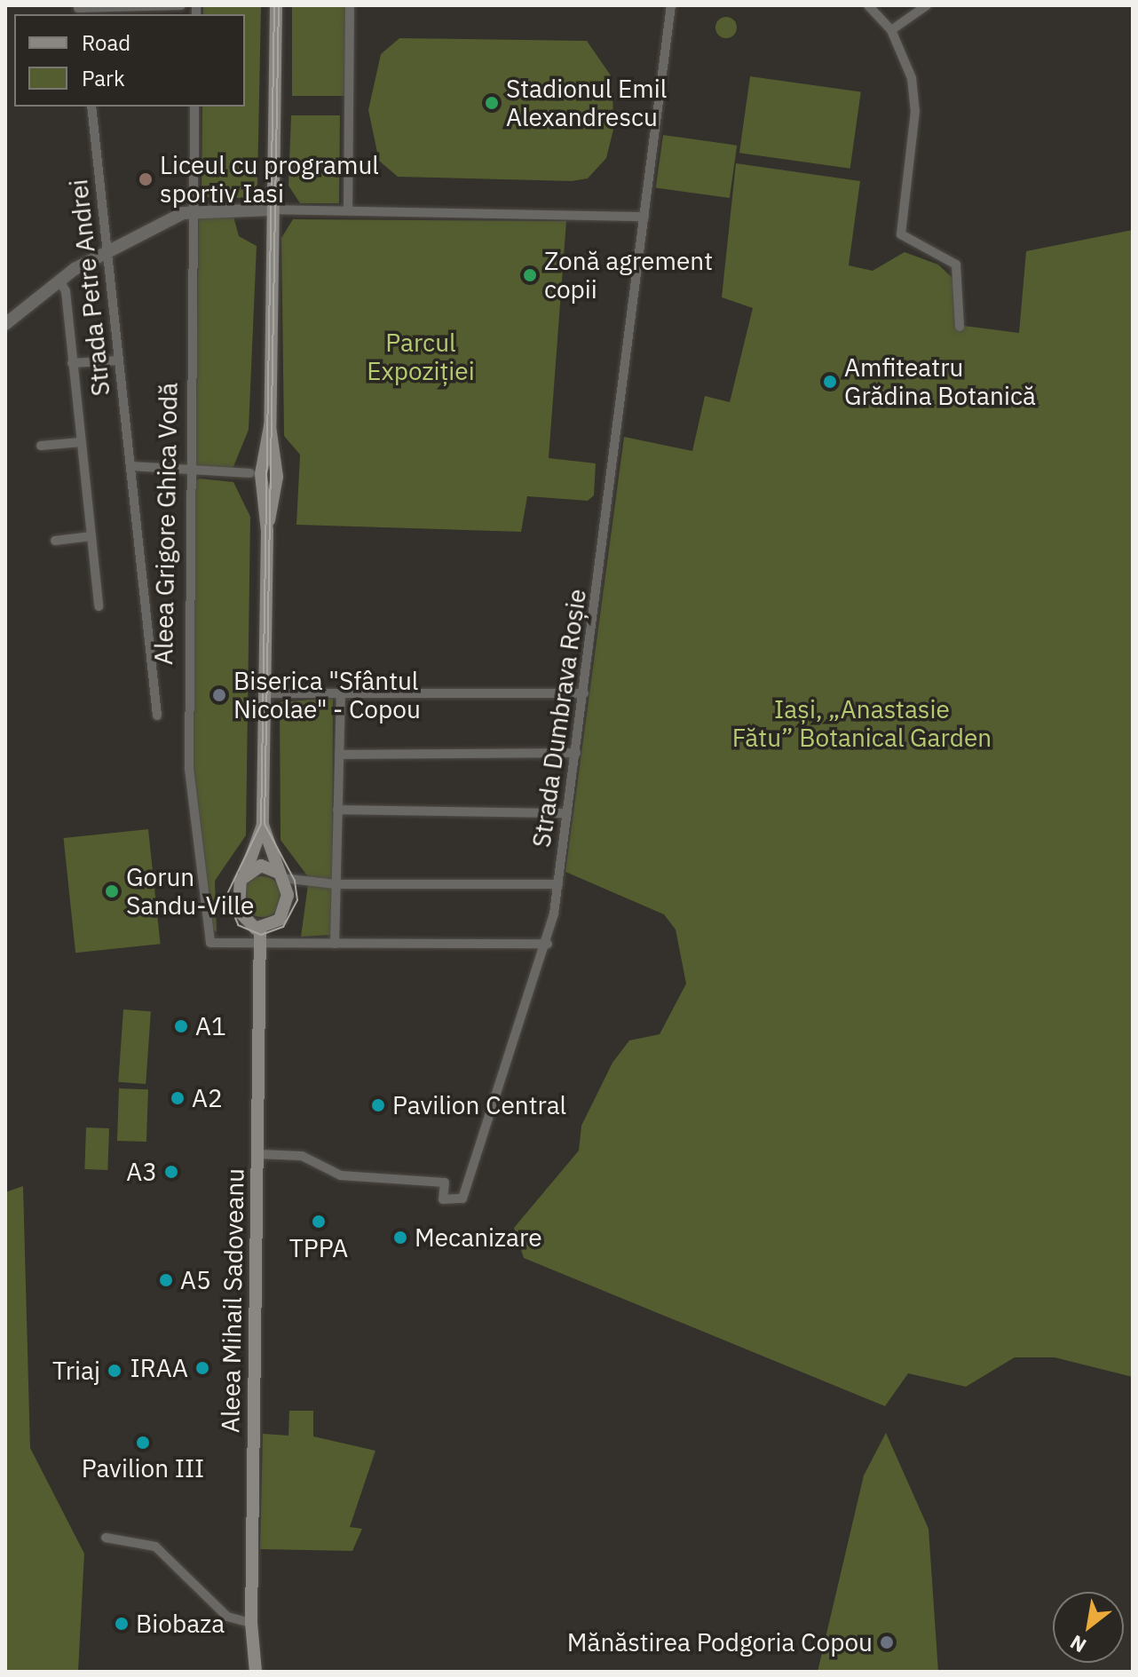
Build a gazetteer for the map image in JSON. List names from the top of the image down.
{
  "streets": {
    "main road": ["Aleea Mihail Sadoveanu"],
    "street": ["Strada Petre Andrei", "Aleea Grigore Ghica Vodă", "Strada Dumbrava Roșie"]
  },
  "crossings": [
    ["Aleea Grigore Ghica Vodă", "Aleea Mihail Sadoveanu"],
    ["Strada Dumbrava Roșie", "Aleea Mihail Sadoveanu"]
  ],
  "parks": ["Parcul Expoziției", "Iași, „Anastasie Fătu” Botanical Garden"],
  "places": [
    "Stadionul Emil Alexandrescu",
    "Liceul cu programul sportiv Iasi",
    "Zonă agrement copii",
    "Amfiteatru Grădina Botanică",
    "Biserica \"Sfântul Nicolae\" - Copou",
    "Gorun Sandu-Ville",
    "A1",
    "A2",
    "Pavilion Central",
    "A3",
    "TPPA",
    "Mecanizare",
    "A5",
    "IRAA",
    "Triaj",
    "Pavilion III",
    "Biobaza",
    "Mănăstirea Podgoria Copou"
  ],
  "legend": ["Road", "Park"],
  "north": "bottom left"
}
